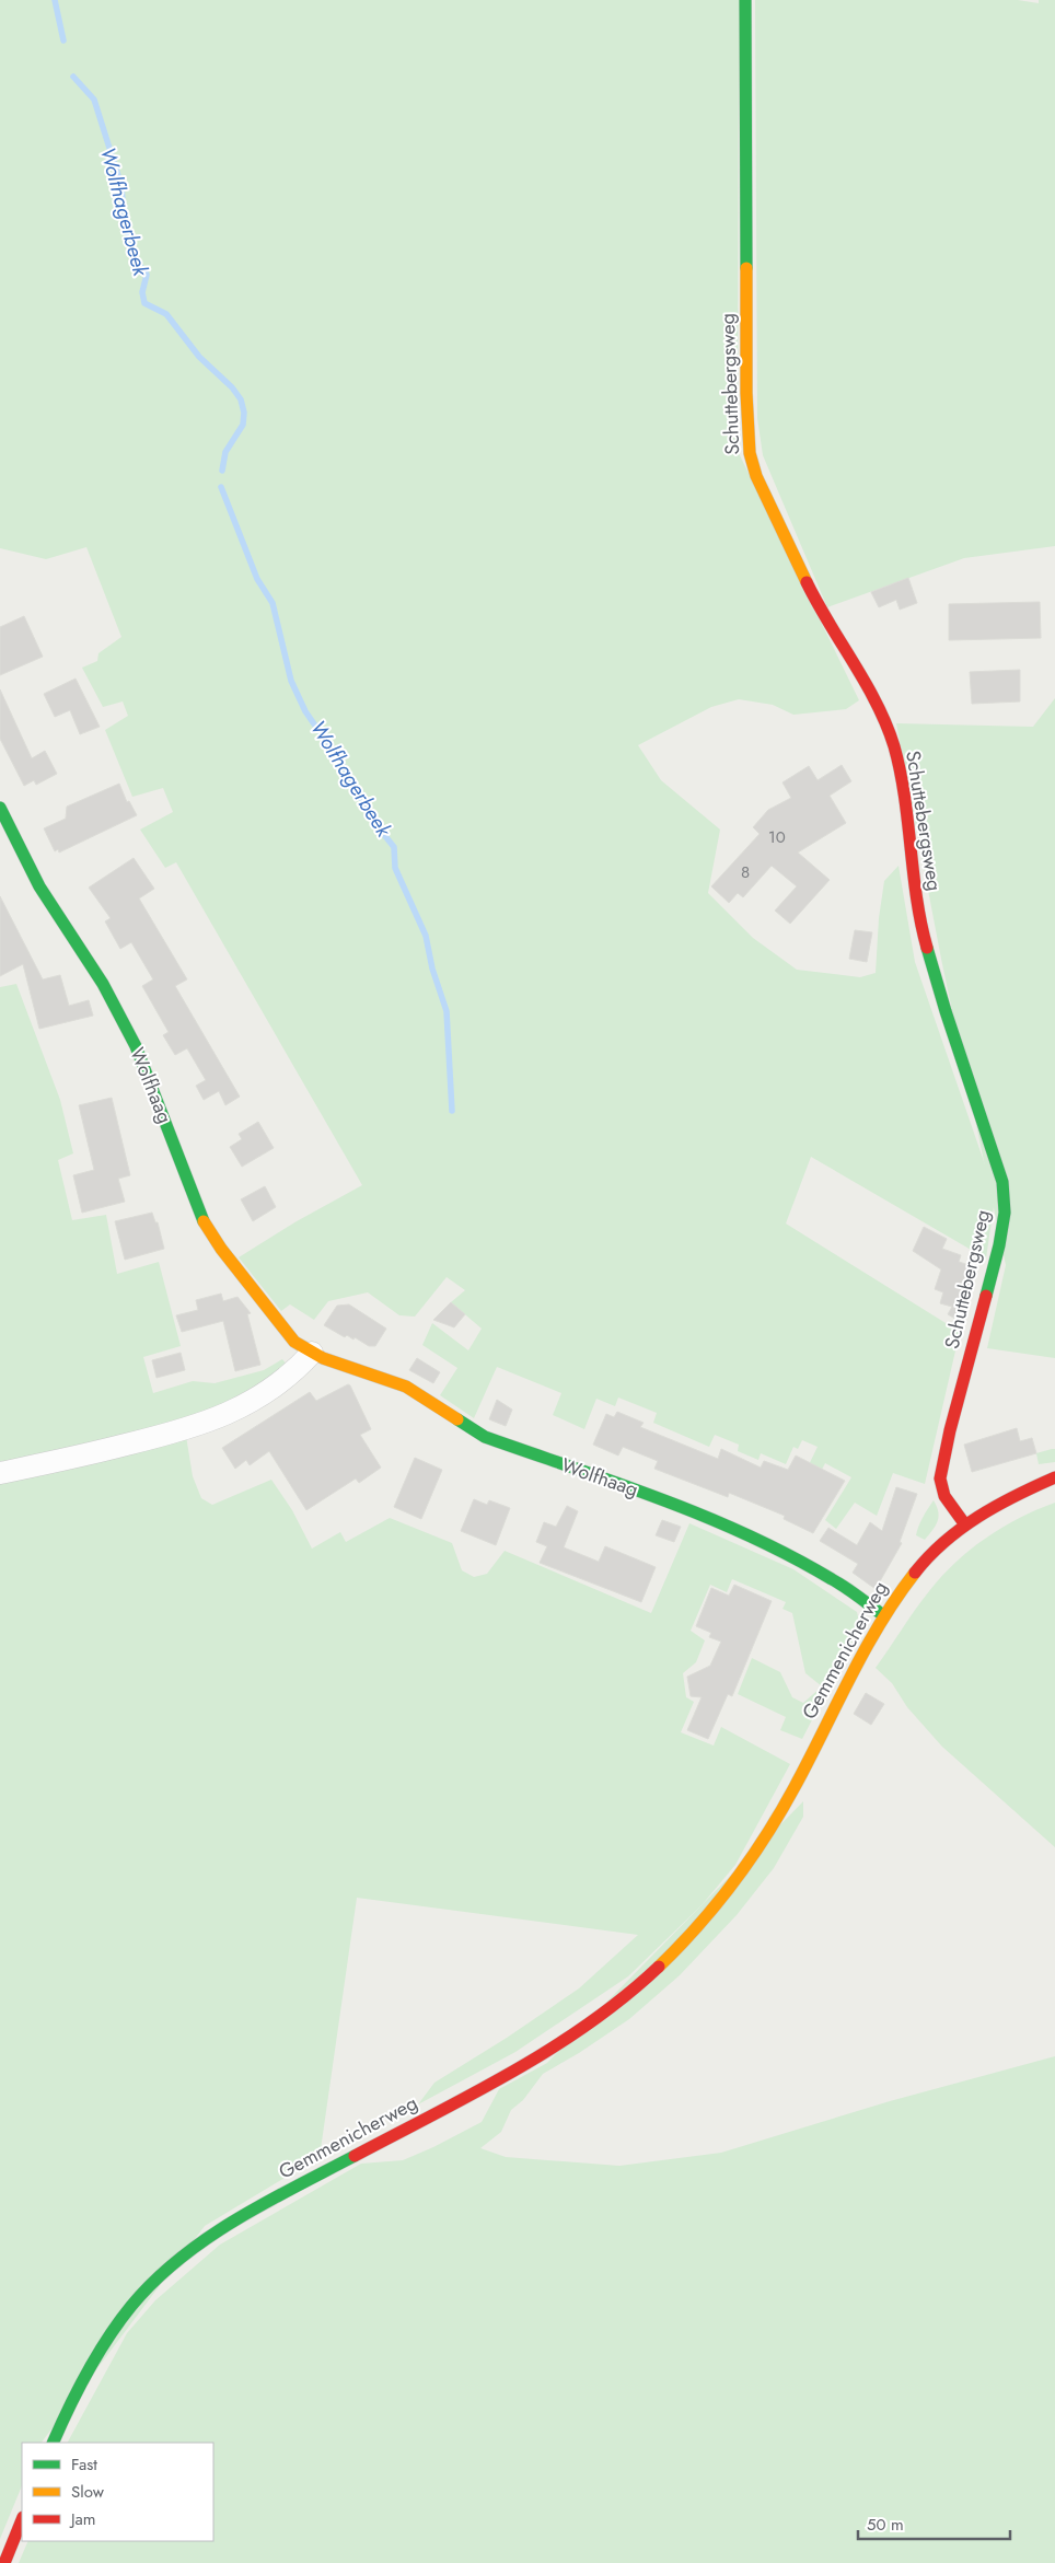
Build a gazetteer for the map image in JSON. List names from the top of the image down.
{
  "streets": {
    "street": ["Schuttebergsweg", "Wolfhaag", "Gemmenicherweg"]
  },
  "crossings": [
    ["Schuttebergsweg", "Gemmenicherweg"],
    ["Wolfhaag", "Gemmenicherweg"]
  ],
  "water": ["Wolfhagerbeek"],
  "house_numbers": ["10", "8"],
  "legend": ["Fast", "Slow", "Jam"],
  "scale_bar": "50 m"
}
